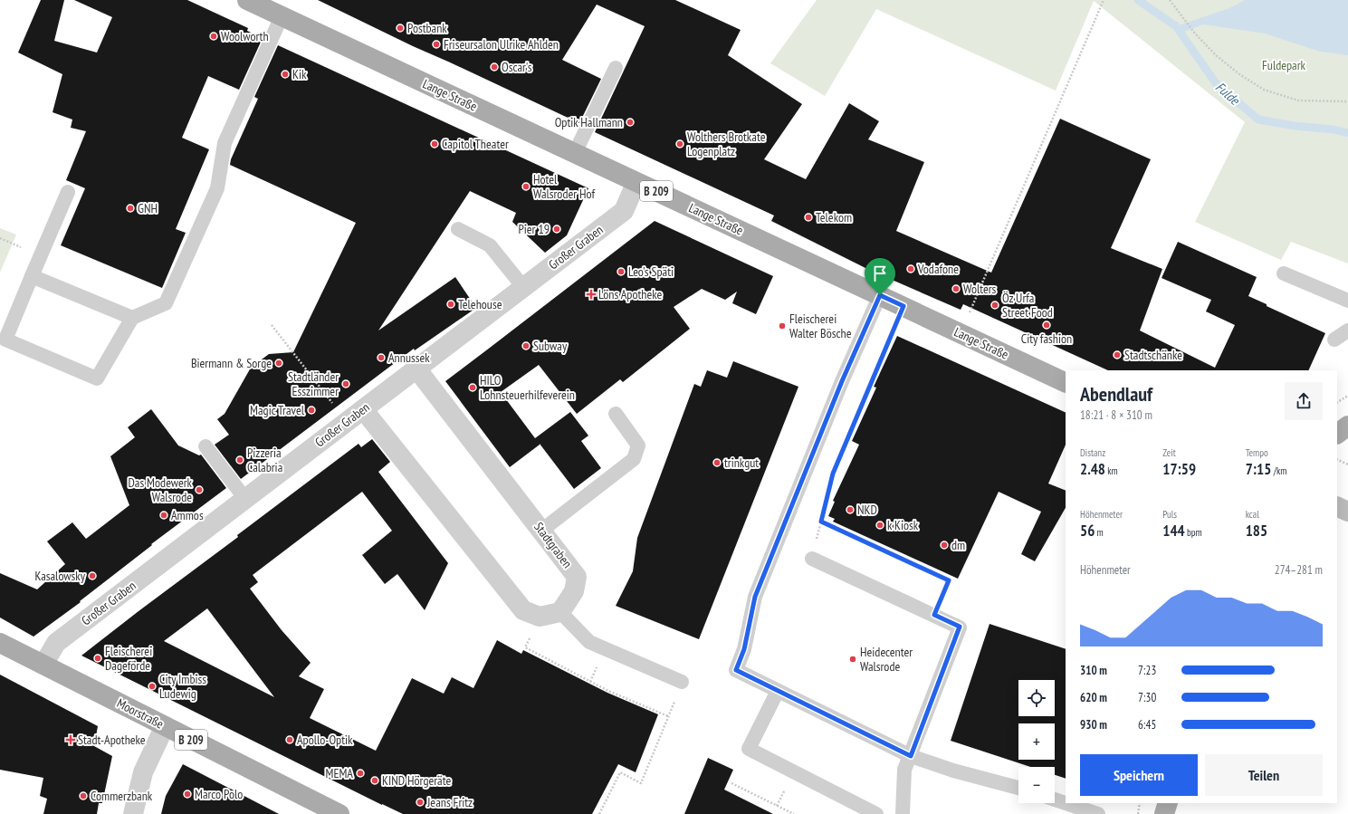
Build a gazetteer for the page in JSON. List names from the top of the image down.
{
  "streets": {
    "main road": ["Lange Straße", "B 209", "Moorstraße"],
    "street": ["Großer Graben", "Stadtgraben"]
  },
  "crossings": [
    ["Lange Straße", "Großer Graben"],
    ["Großer Graben", "Stadtgraben"],
    ["Großer Graben", "Moorstraße"]
  ],
  "water": ["Fulde"],
  "parks": ["Fuldepark"],
  "places": {
    "other": [
      "Postbank",
      "Woolworth",
      "Friseursalon Ulrike Ahlden",
      "Oscar's",
      "Kik",
      "Optik Hallmann",
      "Capitol Theater",
      "Wolthers Brotkate Logenplatz",
      "Hotel Walsroder Hof",
      "GNH",
      "Telekom",
      "Pier 19",
      "Vodafone",
      "Leo’s Späti",
      "Wolters",
      "Telehouse",
      "Öz Urfa Street Food",
      "City fashion",
      "Fleischerei Walter Bösche",
      "Subway",
      "Stadtschänke",
      "Annussek",
      "Biermann & Sorge",
      "Stadtländer Esszimmer",
      "HILO Lohnsteuerhilfeverein",
      "Magic Travel",
      "Pizzeria Calabria",
      "trinkgut",
      "Das Modewerk Walsrode",
      "NKD",
      "Ammos",
      "k Kiosk",
      "dm",
      "Kasalowsky",
      "Fleischerei Dageförde",
      "Heidecenter Walsrode",
      "City Imbiss Ludewig",
      "Apollo-Optik",
      "MEMA",
      "KIND Hörgeräte",
      "Marco Polo",
      "Commerzbank",
      "Jeans Fritz"
    ],
    "health": ["Löns Apotheke", "Stadt-Apotheke"]
  },
  "page": {
    "heading": ["Abendlauf", "18:21 · 8 × 310 m"],
    "stats": [
      ["Distanz", "2.48 km"],
      ["Zeit", "17:59"],
      ["Tempo", "7:15 /km"],
      ["Höhenmeter", "56 m"],
      ["Puls", "144 bpm"],
      ["kcal", "185"]
    ],
    "chart": ["Höhenmeter", "274–281 m"],
    "list": [
      {
        "name": "310 m",
        "note": "7:23"
      },
      {
        "name": "620 m",
        "note": "7:30"
      },
      {
        "name": "930 m",
        "note": "6:45"
      }
    ],
    "map_buttons": ["+", "−"],
    "buttons": ["Speichern", "Teilen"]
  }
}
